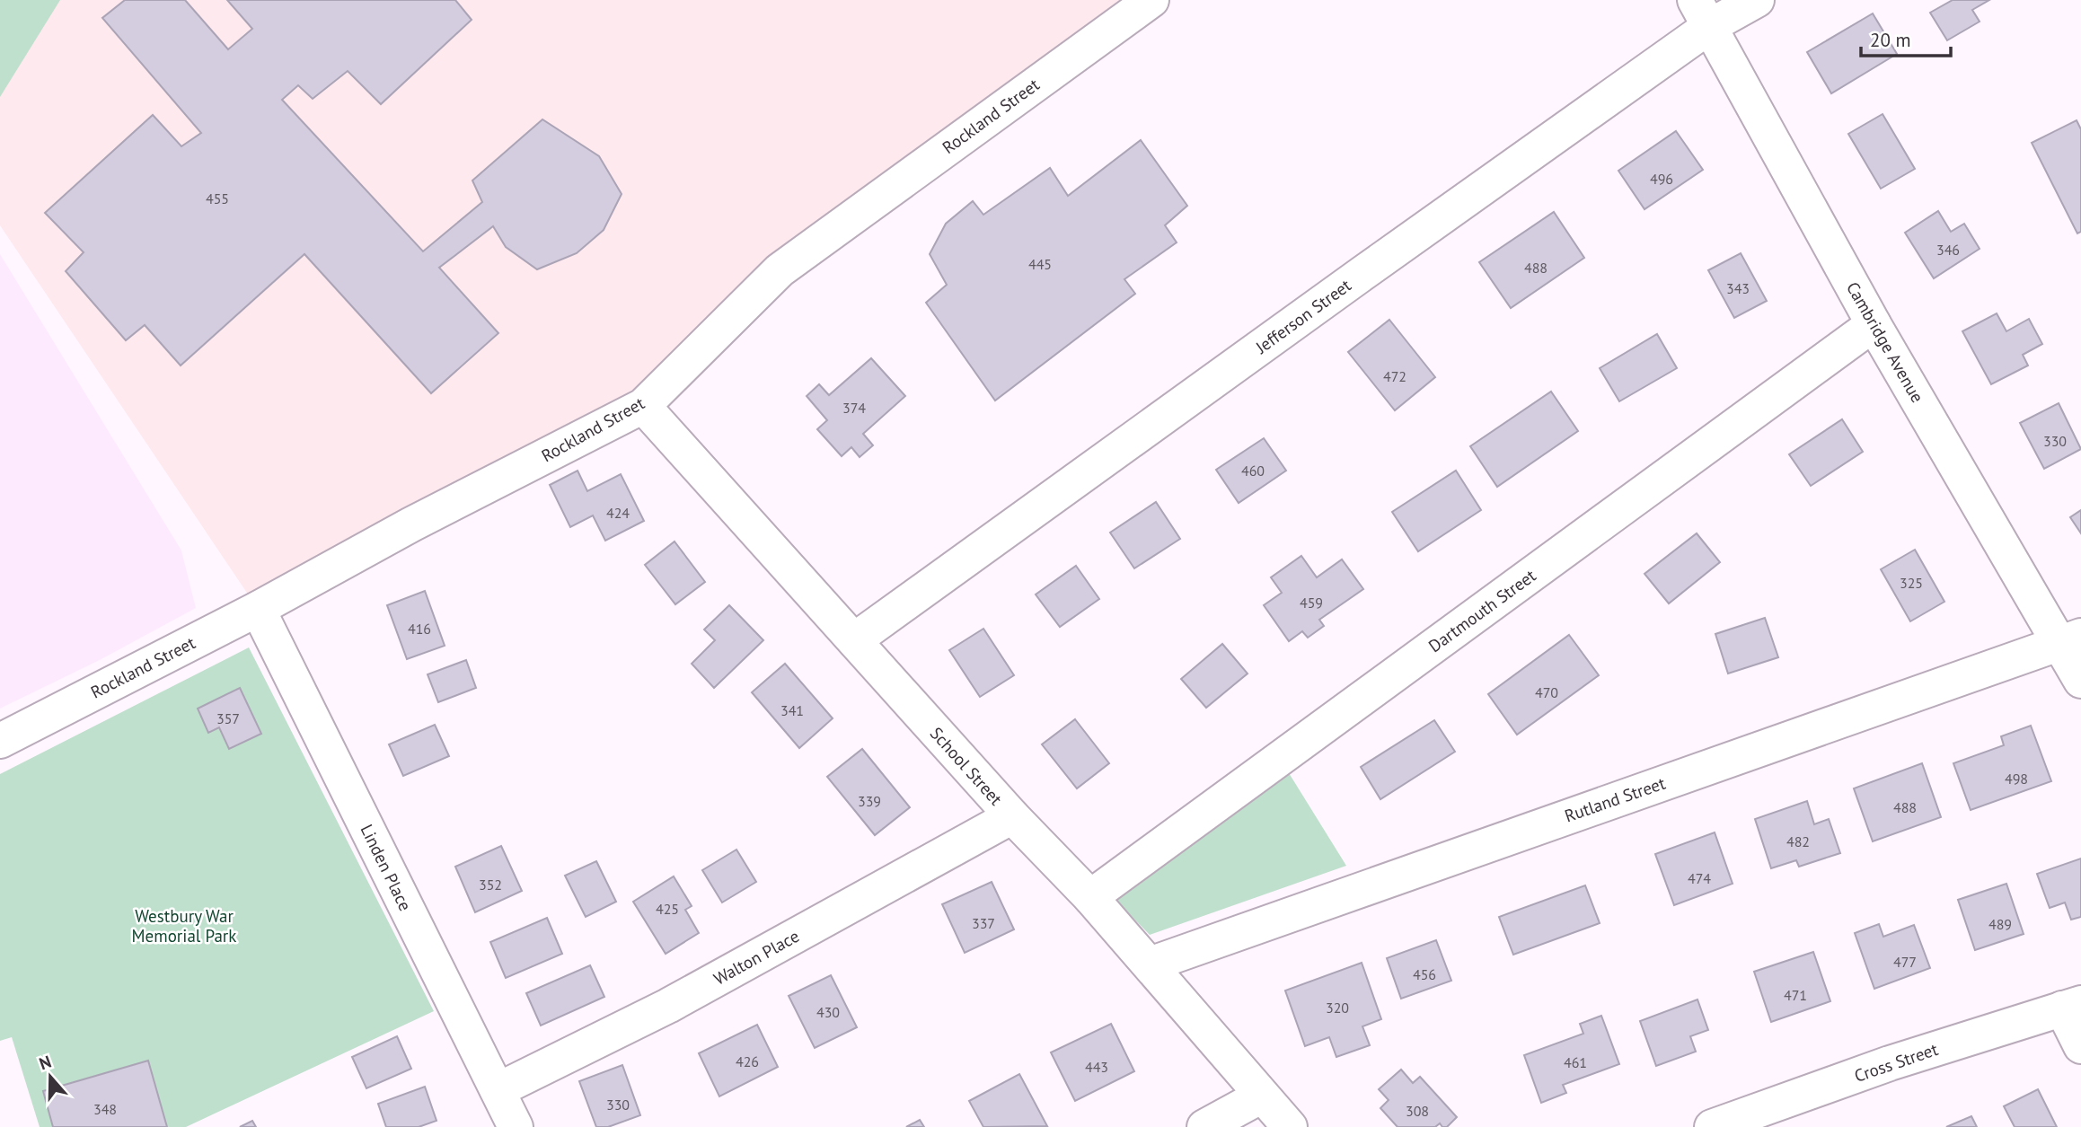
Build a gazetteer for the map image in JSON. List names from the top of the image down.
{
  "streets": {
    "street": [
      "Rockland Street",
      "Jefferson Street",
      "Cambridge Avenue",
      "Dartmouth Street",
      "School Street",
      "Rutland Street",
      "Linden Place",
      "Walton Place",
      "Cross Street"
    ]
  },
  "crossings": [
    ["Rockland Street", "School Street"],
    ["Rockland Street", "Linden Place"],
    ["Jefferson Street", "Cambridge Avenue"],
    ["Jefferson Street", "School Street"],
    ["Cambridge Avenue", "Dartmouth Street"],
    ["Cambridge Avenue", "Rutland Street"],
    ["Dartmouth Street", "School Street"],
    ["School Street", "Rutland Street"],
    ["School Street", "Walton Place"],
    ["Linden Place", "Walton Place"]
  ],
  "parks": ["Westbury War Memorial Park"],
  "house_numbers": [
    "496",
    "455",
    "346",
    "445",
    "488",
    "343",
    "472",
    "374",
    "330",
    "460",
    "424",
    "325",
    "459",
    "416",
    "470",
    "341",
    "357",
    "498",
    "339",
    "488",
    "482",
    "474",
    "352",
    "425",
    "337",
    "489",
    "477",
    "456",
    "471",
    "320",
    "430",
    "426",
    "461",
    "443",
    "330",
    "348",
    "308"
  ],
  "scale_bar": "20 m",
  "north": "top"
}
